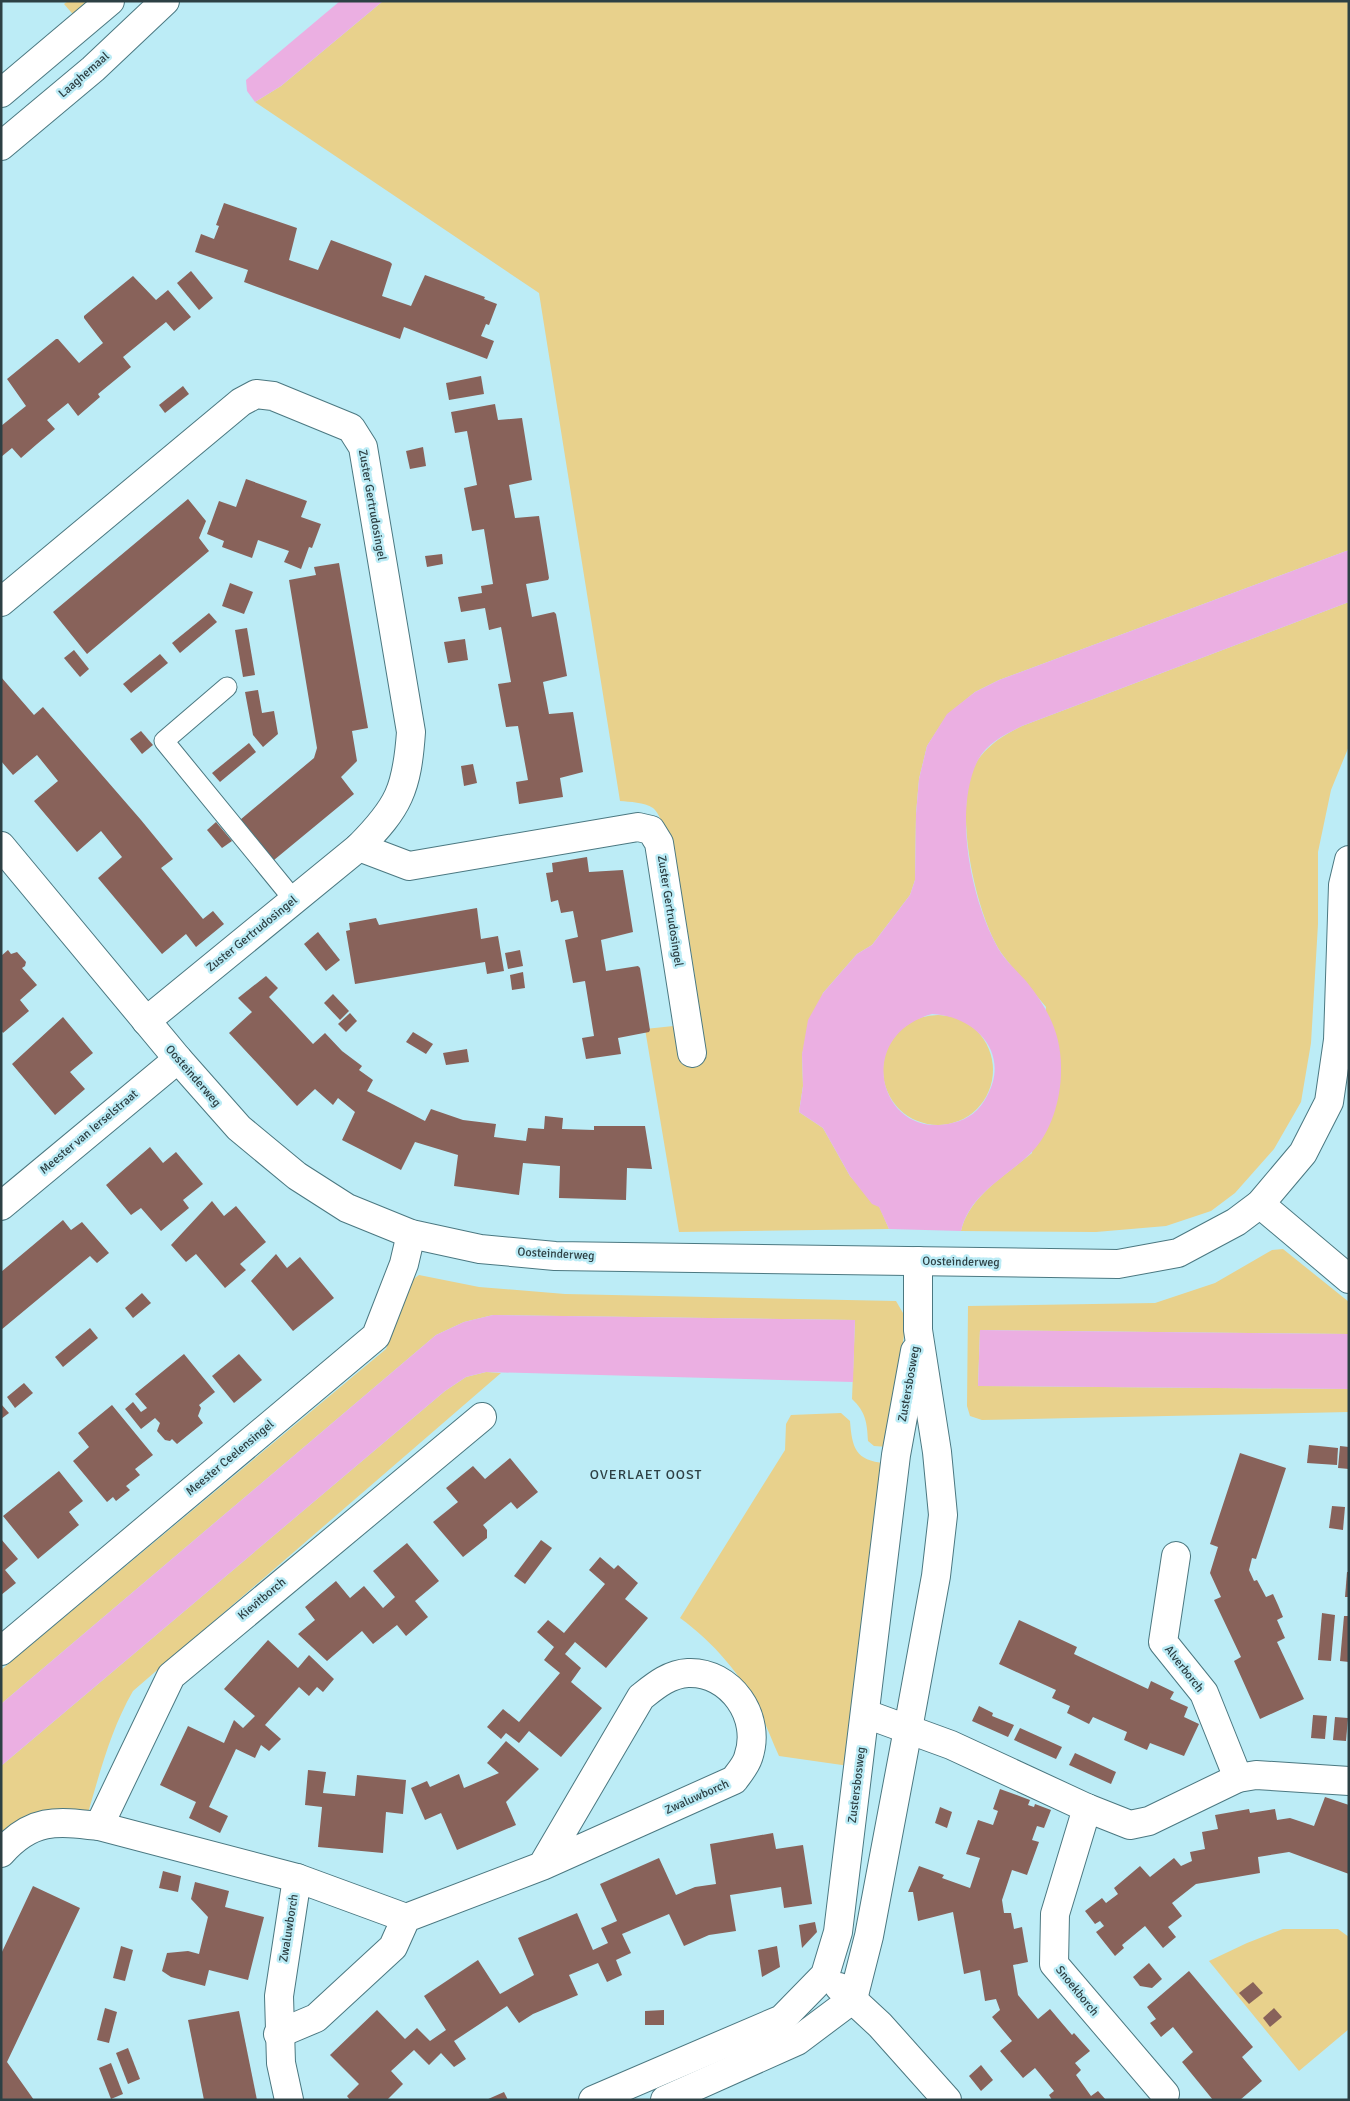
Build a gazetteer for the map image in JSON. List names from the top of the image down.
{
  "streets": {
    "street": [
      "Laaghemaal",
      "Zuster Gertrudosingel",
      "Oosteinderweg",
      "Meester van Ierselstraat",
      "Zustersbosweg",
      "Meester Ceelensingel",
      "Kievitborch",
      "Alverborch",
      "Zwaluwborch",
      "Snoekborch"
    ]
  },
  "crossings": [
    ["Zuster Gertrudosingel", "Oosteinderweg"],
    ["Oosteinderweg", "Meester van Ierselstraat"],
    ["Oosteinderweg", "Zustersbosweg"],
    ["Oosteinderweg", "Meester Ceelensingel"]
  ],
  "districts": ["OVERLAET OOST"]
}
